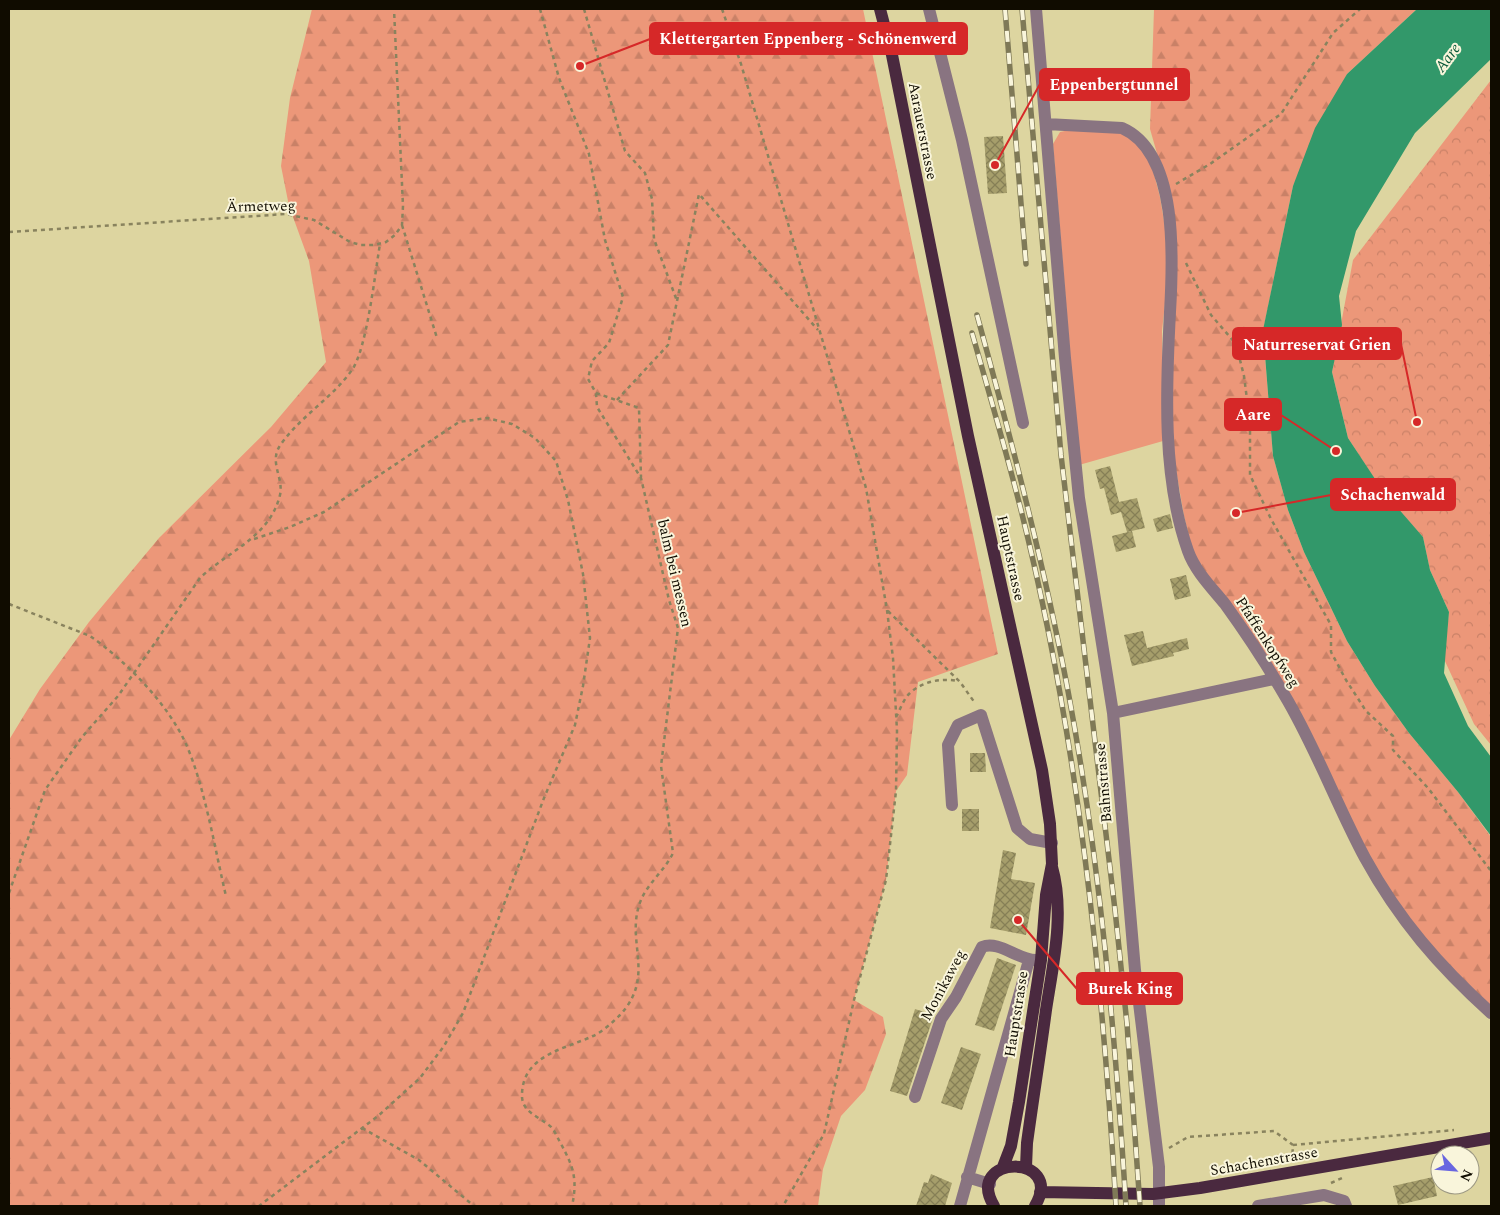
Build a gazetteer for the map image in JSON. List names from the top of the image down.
{
  "streets": {
    "main road": ["Aarauerstrasse", "Hauptstrasse", "Schachenstrasse"],
    "street": ["Pfaffenkopfweg", "Bahnstrasse", "Monikaweg"],
    "path": ["Ärmetweg", "balm bei messen"]
  },
  "crossings": [
    ["Aarauerstrasse", "Hauptstrasse"],
    ["Hauptstrasse", "Monikaweg"],
    ["Pfaffenkopfweg", "Bahnstrasse"]
  ],
  "water": ["Aare"],
  "places": [
    "Klettergarten Eppenberg - Schönenwerd",
    "Eppenbergtunnel",
    "Naturreservat Grien",
    "Aare",
    "Schachenwald",
    "Burek King"
  ],
  "north": "bottom right"
}
